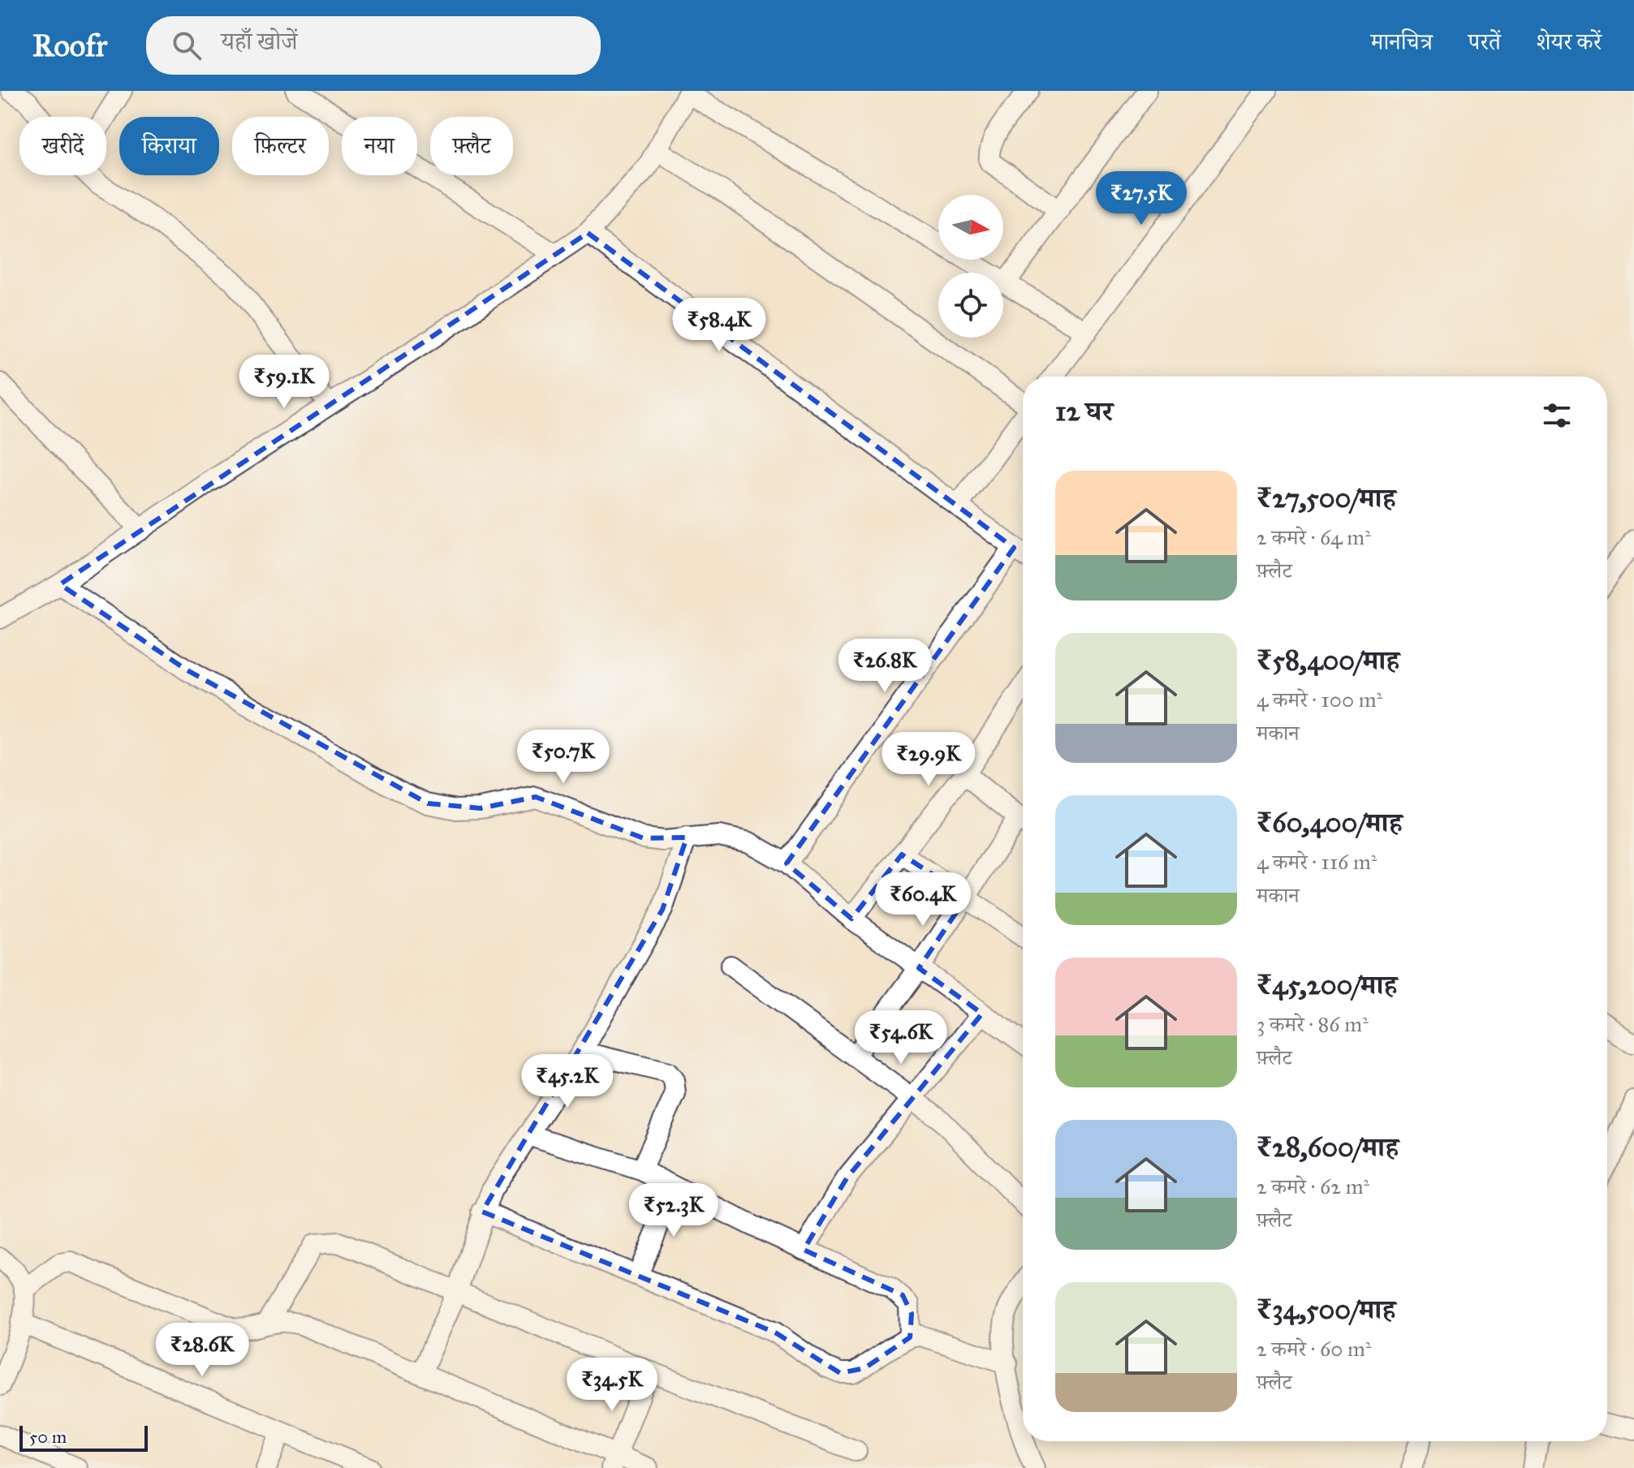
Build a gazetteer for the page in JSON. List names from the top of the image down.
{
  "scale_bar": "50 m",
  "north": "right",
  "page": {
    "header": "Roofr",
    "search": "यहाँ खोजें",
    "nav": ["मानचित्र", "परतें", "शेयर करें"],
    "chip": [
      "खरीदें",
      "किराया",
      "फ़िल्टर",
      "नया",
      "फ़्लैट"
    ],
    "price": [
      "₹27.5K",
      "₹58.4K",
      "₹59.1K",
      "₹26.8K",
      "₹50.7K",
      "₹29.9K",
      "₹60.4K",
      "₹54.6K",
      "₹45.2K",
      "₹52.3K",
      "₹28.6K",
      "₹34.5K"
    ],
    "heading": "12 घर",
    "list": [
      {
        "name": "₹27,500/माह",
        "note": "2 कमरे · 64 m² · फ़्लैट"
      },
      {
        "name": "₹58,400/माह",
        "note": "4 कमरे · 100 m² · मकान"
      },
      {
        "name": "₹60,400/माह",
        "note": "4 कमरे · 116 m² · मकान"
      },
      {
        "name": "₹45,200/माह",
        "note": "3 कमरे · 86 m² · फ़्लैट"
      },
      {
        "name": "₹28,600/माह",
        "note": "2 कमरे · 62 m² · फ़्लैट"
      },
      {
        "name": "₹34,500/माह",
        "note": "2 कमरे · 60 m² · फ़्लैट"
      }
    ],
    "scale": "50 m"
  }
}
